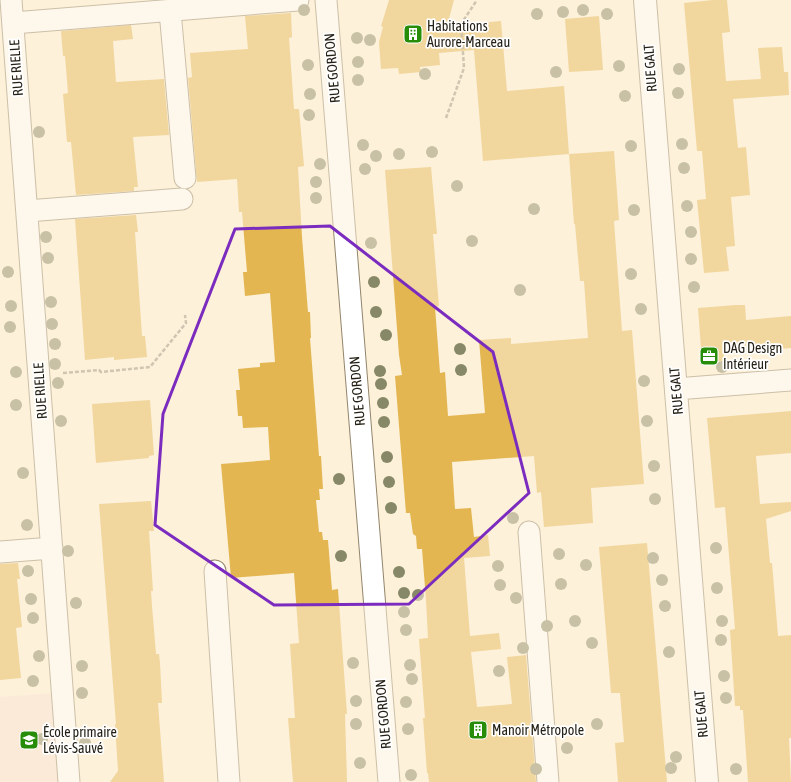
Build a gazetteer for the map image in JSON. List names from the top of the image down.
{
  "streets": {
    "main road": ["RUE GALT"],
    "street": ["RUE RIELLE", "RUE GORDON"]
  },
  "places": {
    "building": ["Habitations Aurore-Marceau", "Manoir Métropole"],
    "office": ["DAG Design Intérieur"],
    "school or university": ["École primaire Lévis-Sauvé"]
  }
}
